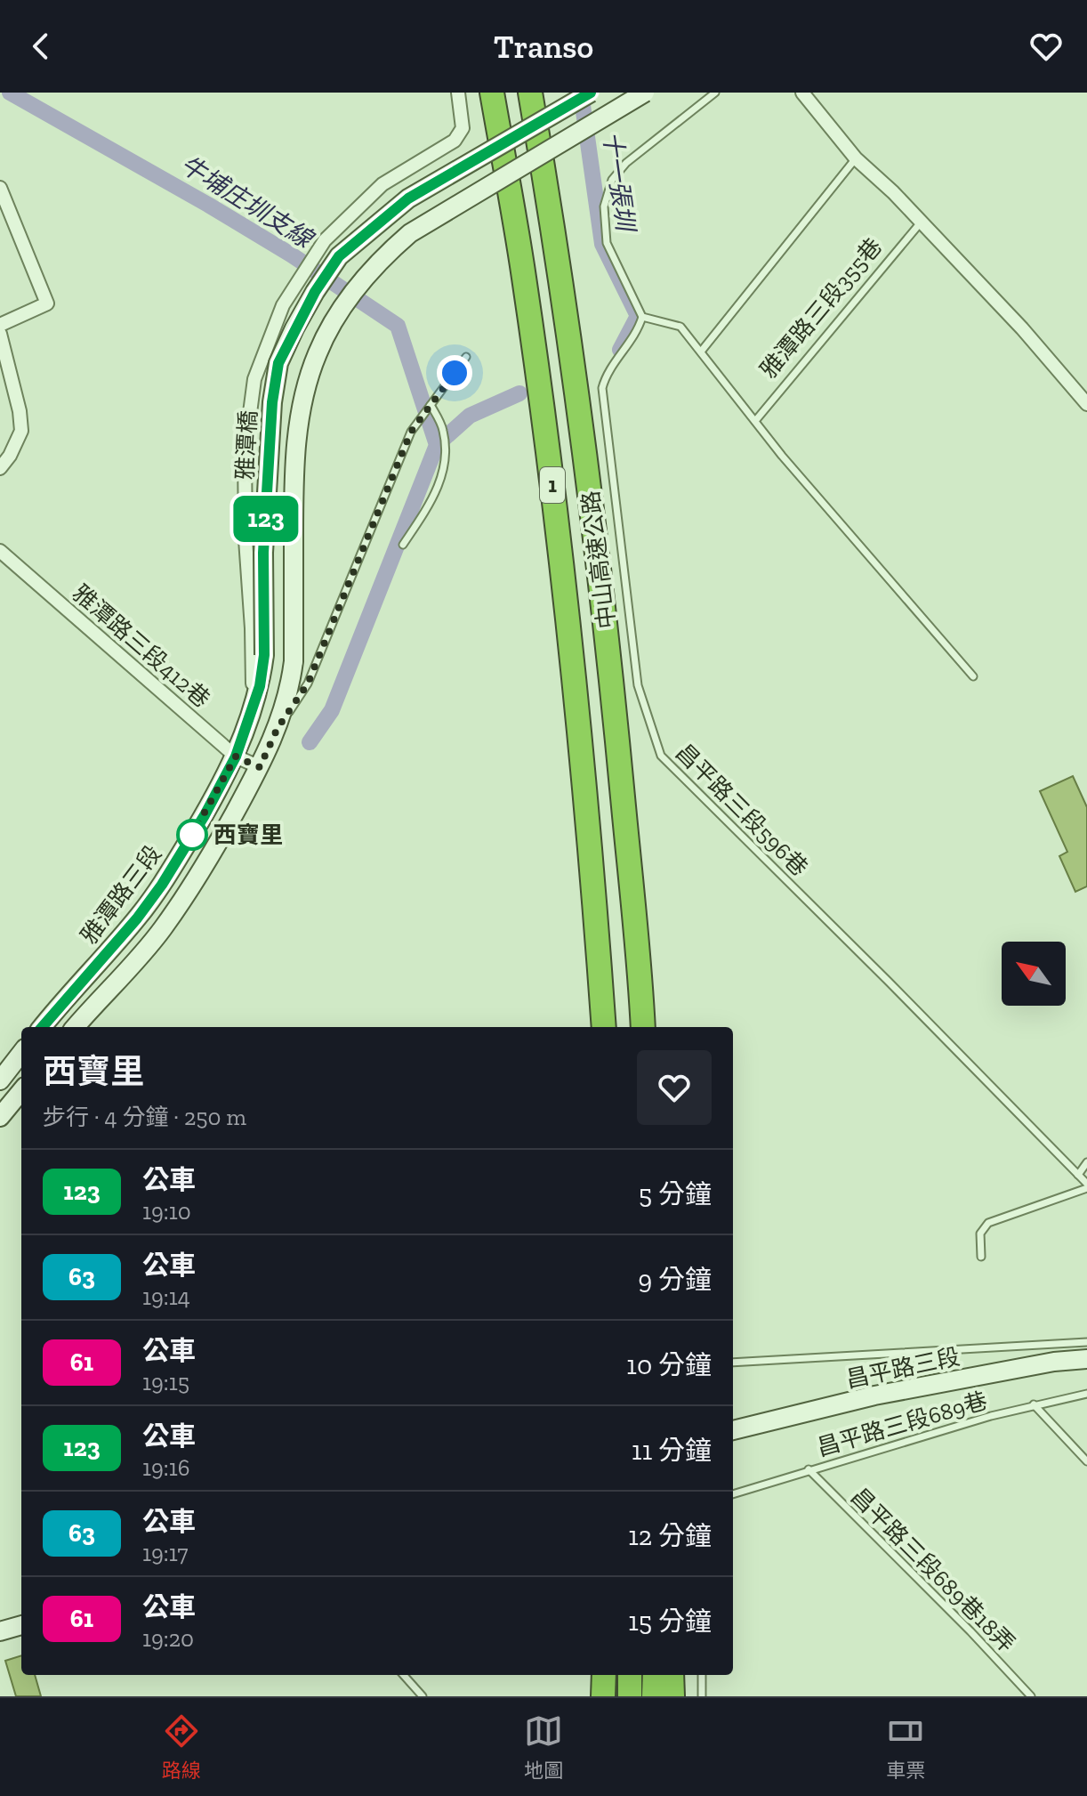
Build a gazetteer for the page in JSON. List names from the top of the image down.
{
  "streets": {
    "highway": ["1", "中山高速公路"],
    "street": [
      "雅潭橋",
      "雅潭路三段412巷",
      "雅潭路三段",
      "昌平路三段"
    ],
    "lane": [
      "雅潭路三段355巷",
      "昌平路三段596巷",
      "昌平路三段689巷",
      "昌平路三段689巷18弄"
    ]
  },
  "crossings": [
    ["雅潭橋", "雅潭路三段"],
    ["雅潭路三段412巷", "雅潭路三段"],
    ["昌平路三段689巷", "昌平路三段689巷18弄"]
  ],
  "water": ["十一張圳", "牛埔庄圳支線"],
  "places": ["西寶里"],
  "lines": ["bus line 123"],
  "north": "top left",
  "page": {
    "header": "Transo",
    "on_map": "123",
    "heading": ["西寶里", "步行 · 4 分鐘 · 250 m"],
    "list": [
      {
        "mark": "123",
        "name": "公車",
        "note": "19:10",
        "value": "5 分鐘"
      },
      {
        "mark": "63",
        "name": "公車",
        "note": "19:14",
        "value": "9 分鐘"
      },
      {
        "mark": "61",
        "name": "公車",
        "note": "19:15",
        "value": "10 分鐘"
      },
      {
        "mark": "123",
        "name": "公車",
        "note": "19:16",
        "value": "11 分鐘"
      },
      {
        "mark": "63",
        "name": "公車",
        "note": "19:17",
        "value": "12 分鐘"
      },
      {
        "mark": "61",
        "name": "公車",
        "note": "19:20",
        "value": "15 分鐘"
      }
    ],
    "tabs": ["路線", "地圖", "車票"]
  }
}
